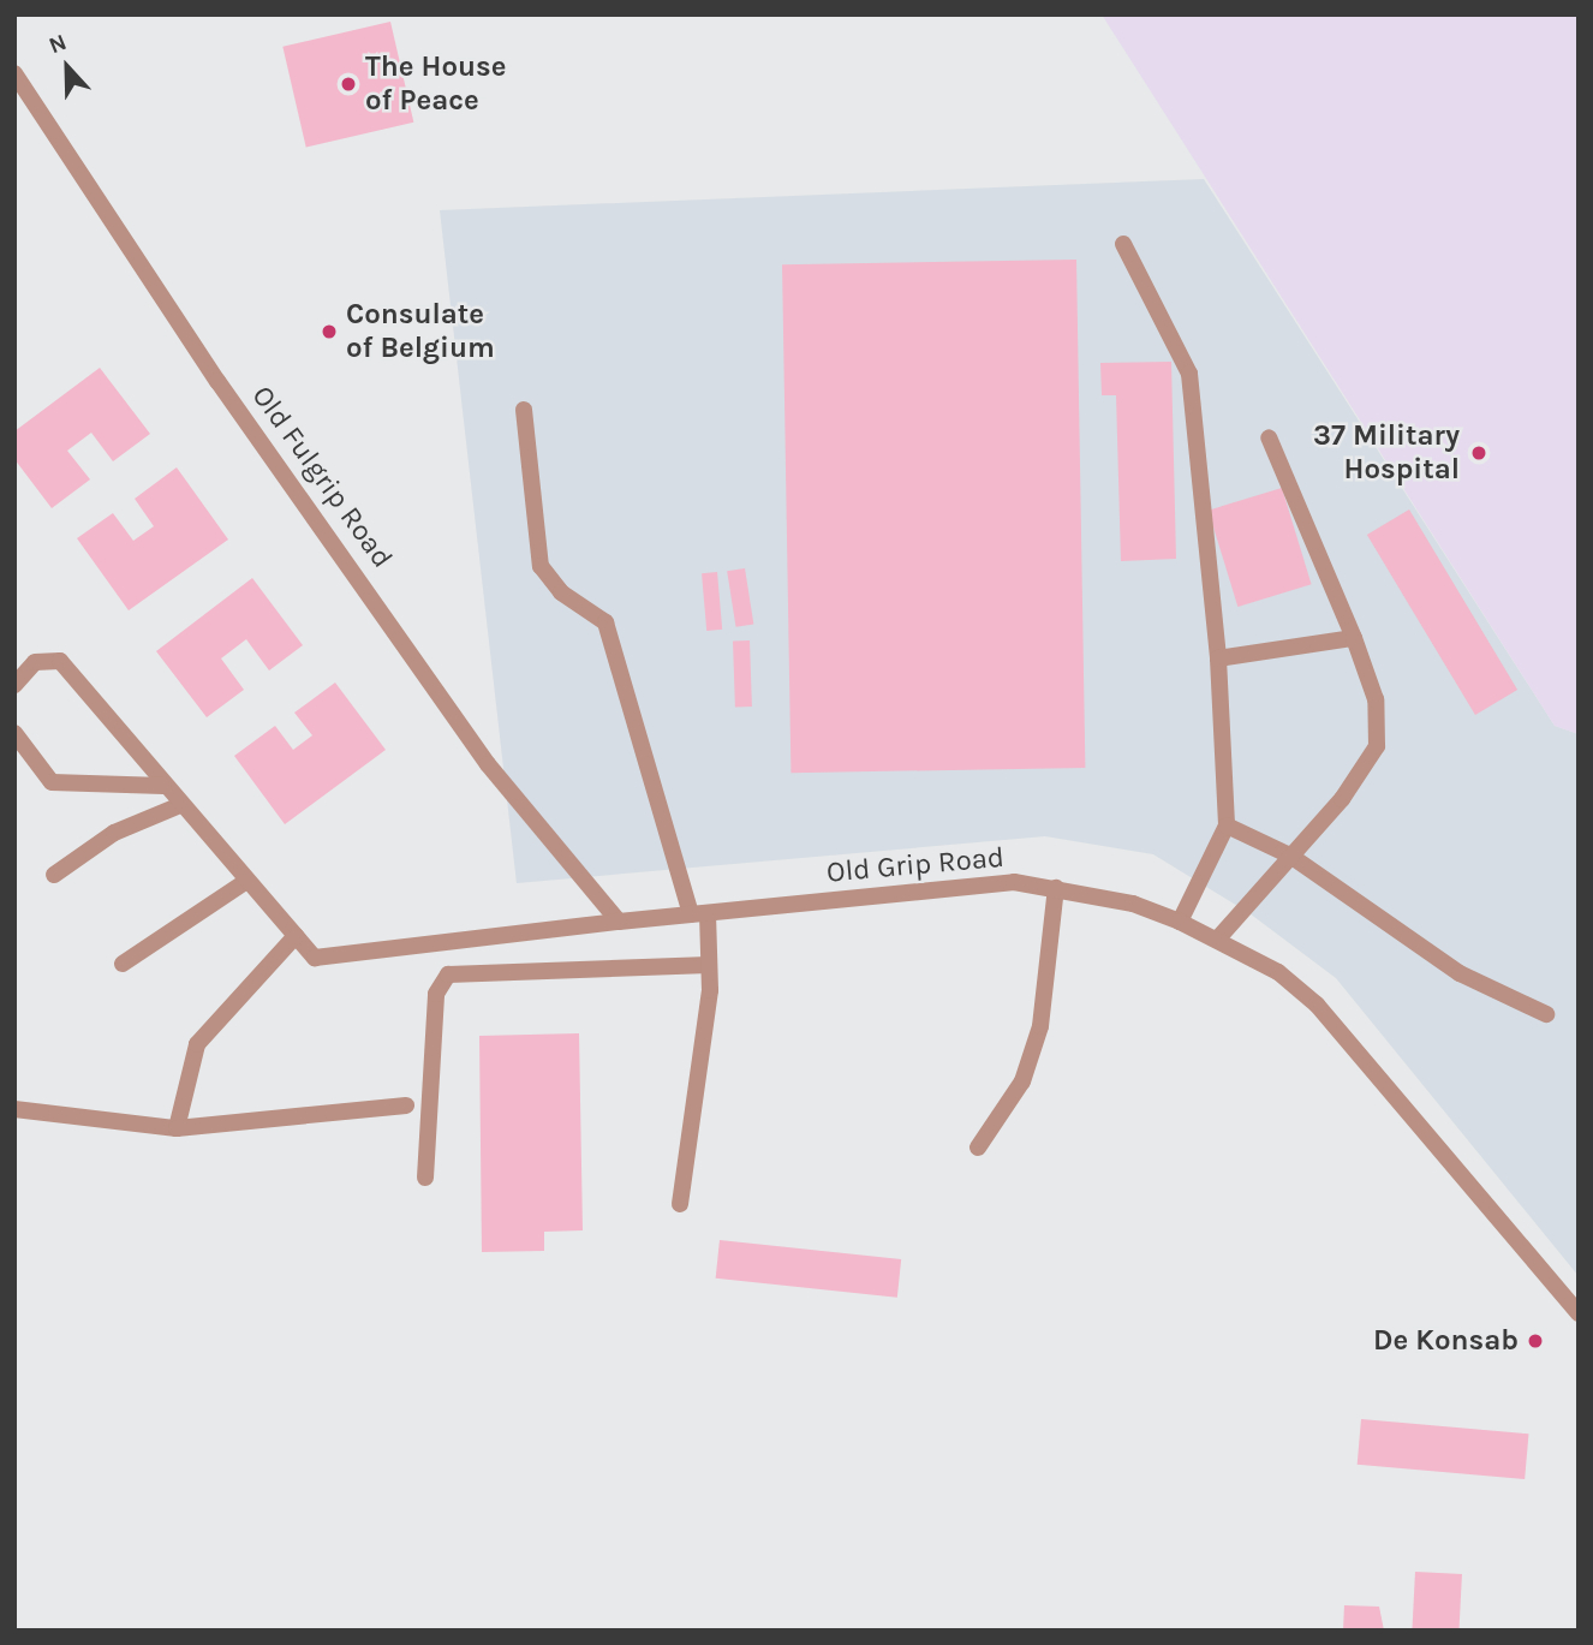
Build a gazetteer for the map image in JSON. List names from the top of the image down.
{
  "streets": {
    "street": ["Old Fulgrip Road", "Old Grip Road"]
  },
  "crossings": [
    ["Old Fulgrip Road", "Old Grip Road"]
  ],
  "places": [
    "The House of Peace",
    "Consulate of Belgium",
    "37 Military Hospital",
    "De Konsab"
  ],
  "north": "top"
}
